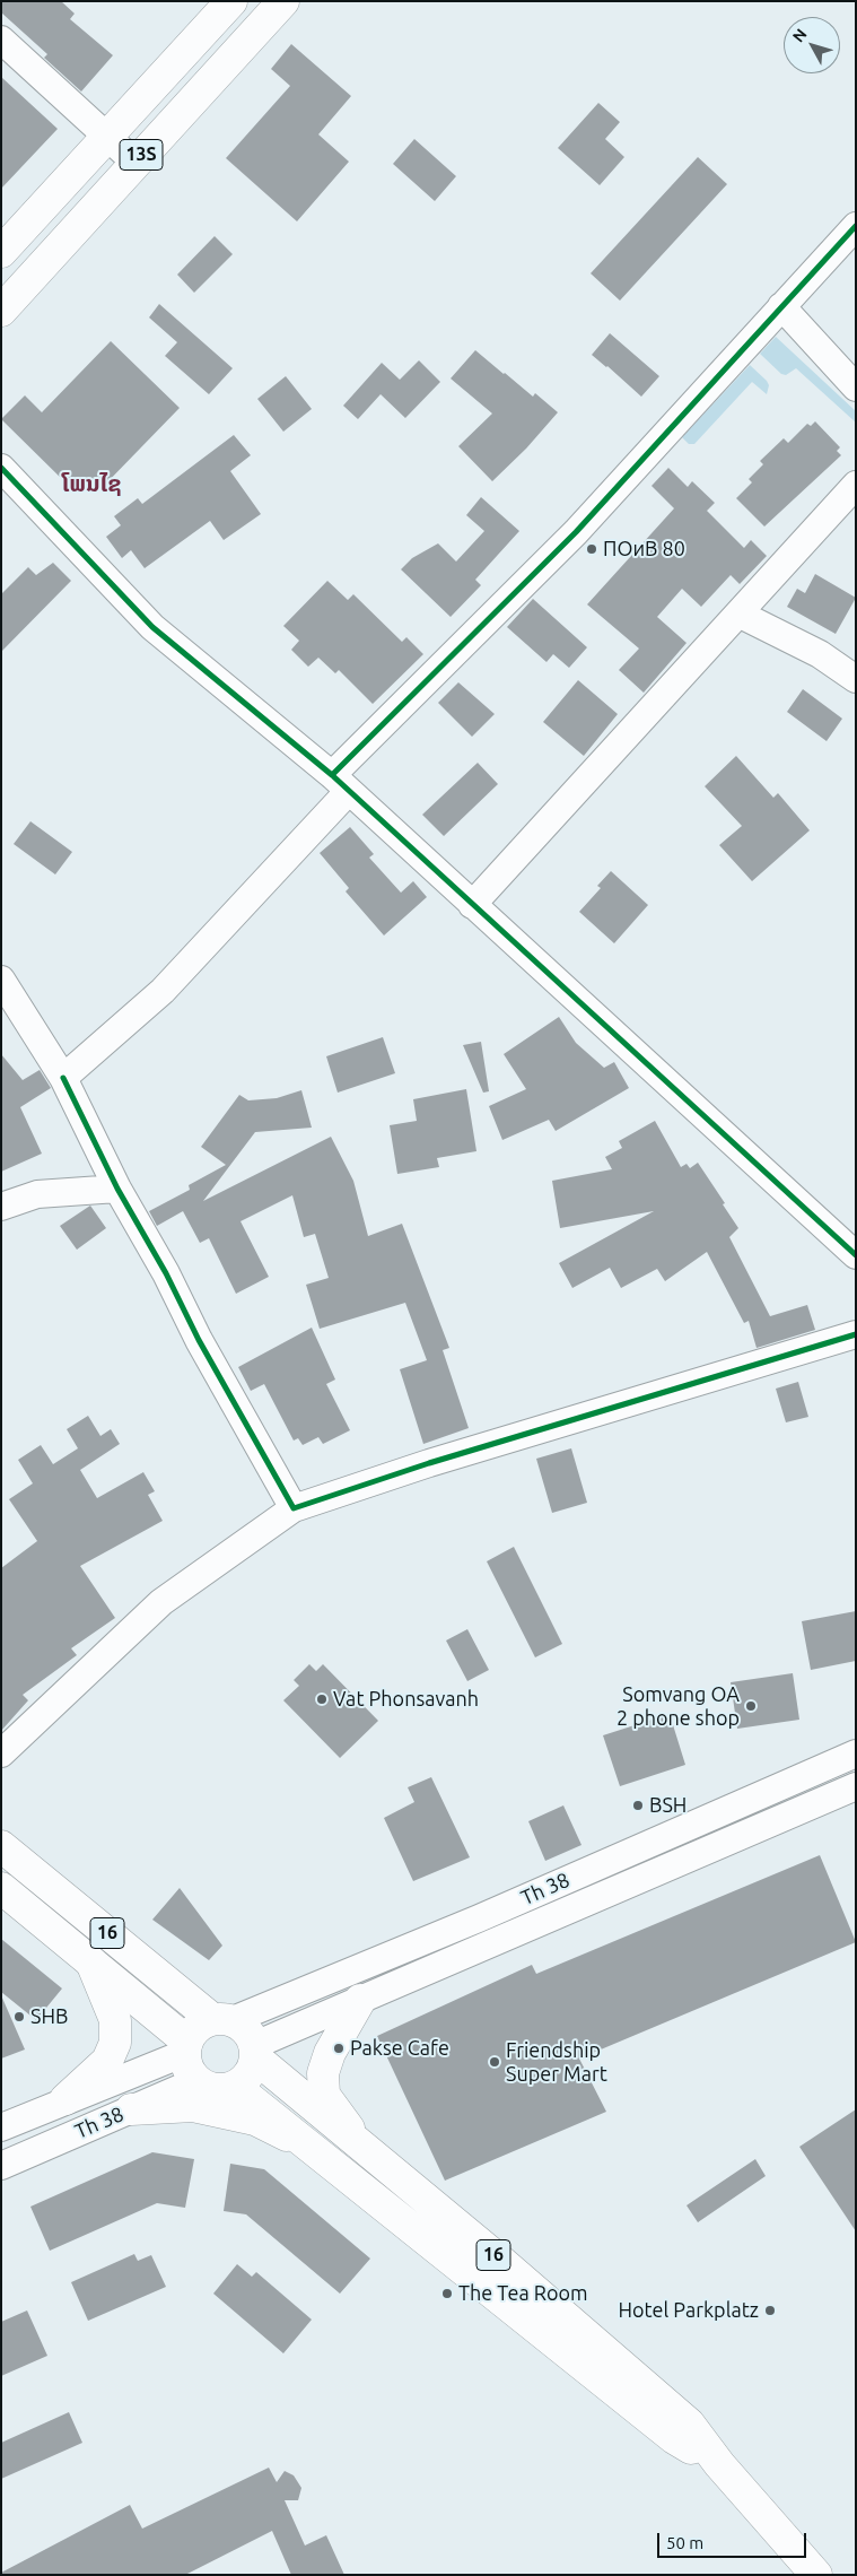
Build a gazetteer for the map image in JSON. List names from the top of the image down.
{
  "streets": {
    "main road": ["13S", "16"],
    "street": ["Th 38"]
  },
  "crossings": [
    ["Th 38", "16"]
  ],
  "districts": ["ໂພນໄຊ"],
  "places": [
    "ПОиВ 80",
    "Vat Phonsavanh",
    "Somvang OA 2 phone shop",
    "BSH",
    "SHB",
    "Pakse Cafe",
    "Friendship Super Mart",
    "The Tea Room",
    "Hotel Parkplatz"
  ],
  "scale_bar": "50 m",
  "north": "top left"
}
